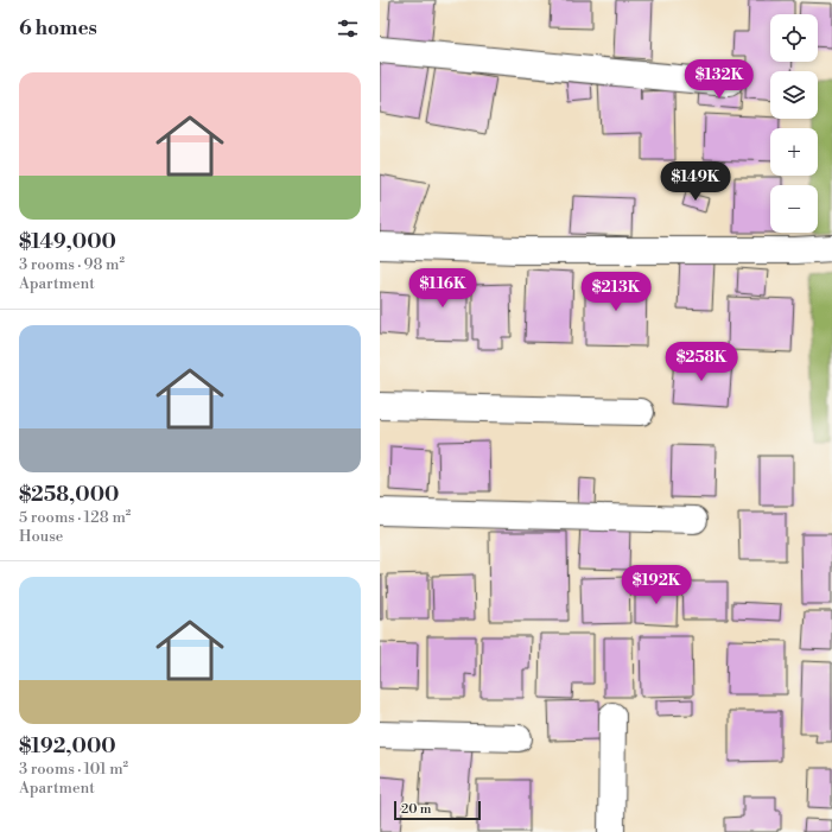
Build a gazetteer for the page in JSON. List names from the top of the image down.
{
  "scale_bar": "20 m",
  "page": {
    "heading": "6 homes",
    "map_buttons": ["+", "−"],
    "list": [
      {
        "name": "$149,000",
        "note": "3 rooms · 98 m² · Apartment"
      },
      {
        "name": "$258,000",
        "note": "5 rooms · 128 m² · House"
      },
      {
        "name": "$192,000",
        "note": "3 rooms · 101 m² · Apartment"
      }
    ],
    "price": [
      "$132K",
      "$149K",
      "$116K",
      "$213K",
      "$258K",
      "$192K"
    ],
    "scale": "20 m"
  }
}
